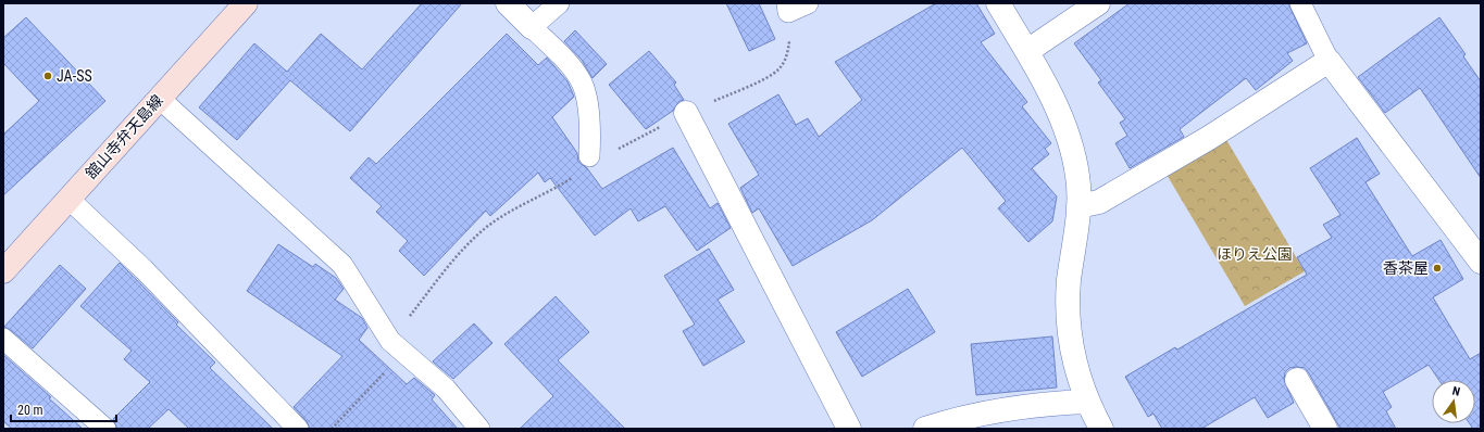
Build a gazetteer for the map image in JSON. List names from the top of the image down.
{
  "streets": {
    "main road": ["舘山寺弁天島線"]
  },
  "parks": ["ほりえ公園"],
  "places": ["JA-SS", "香茶屋"],
  "scale_bar": "20 m",
  "north": "top"
}
